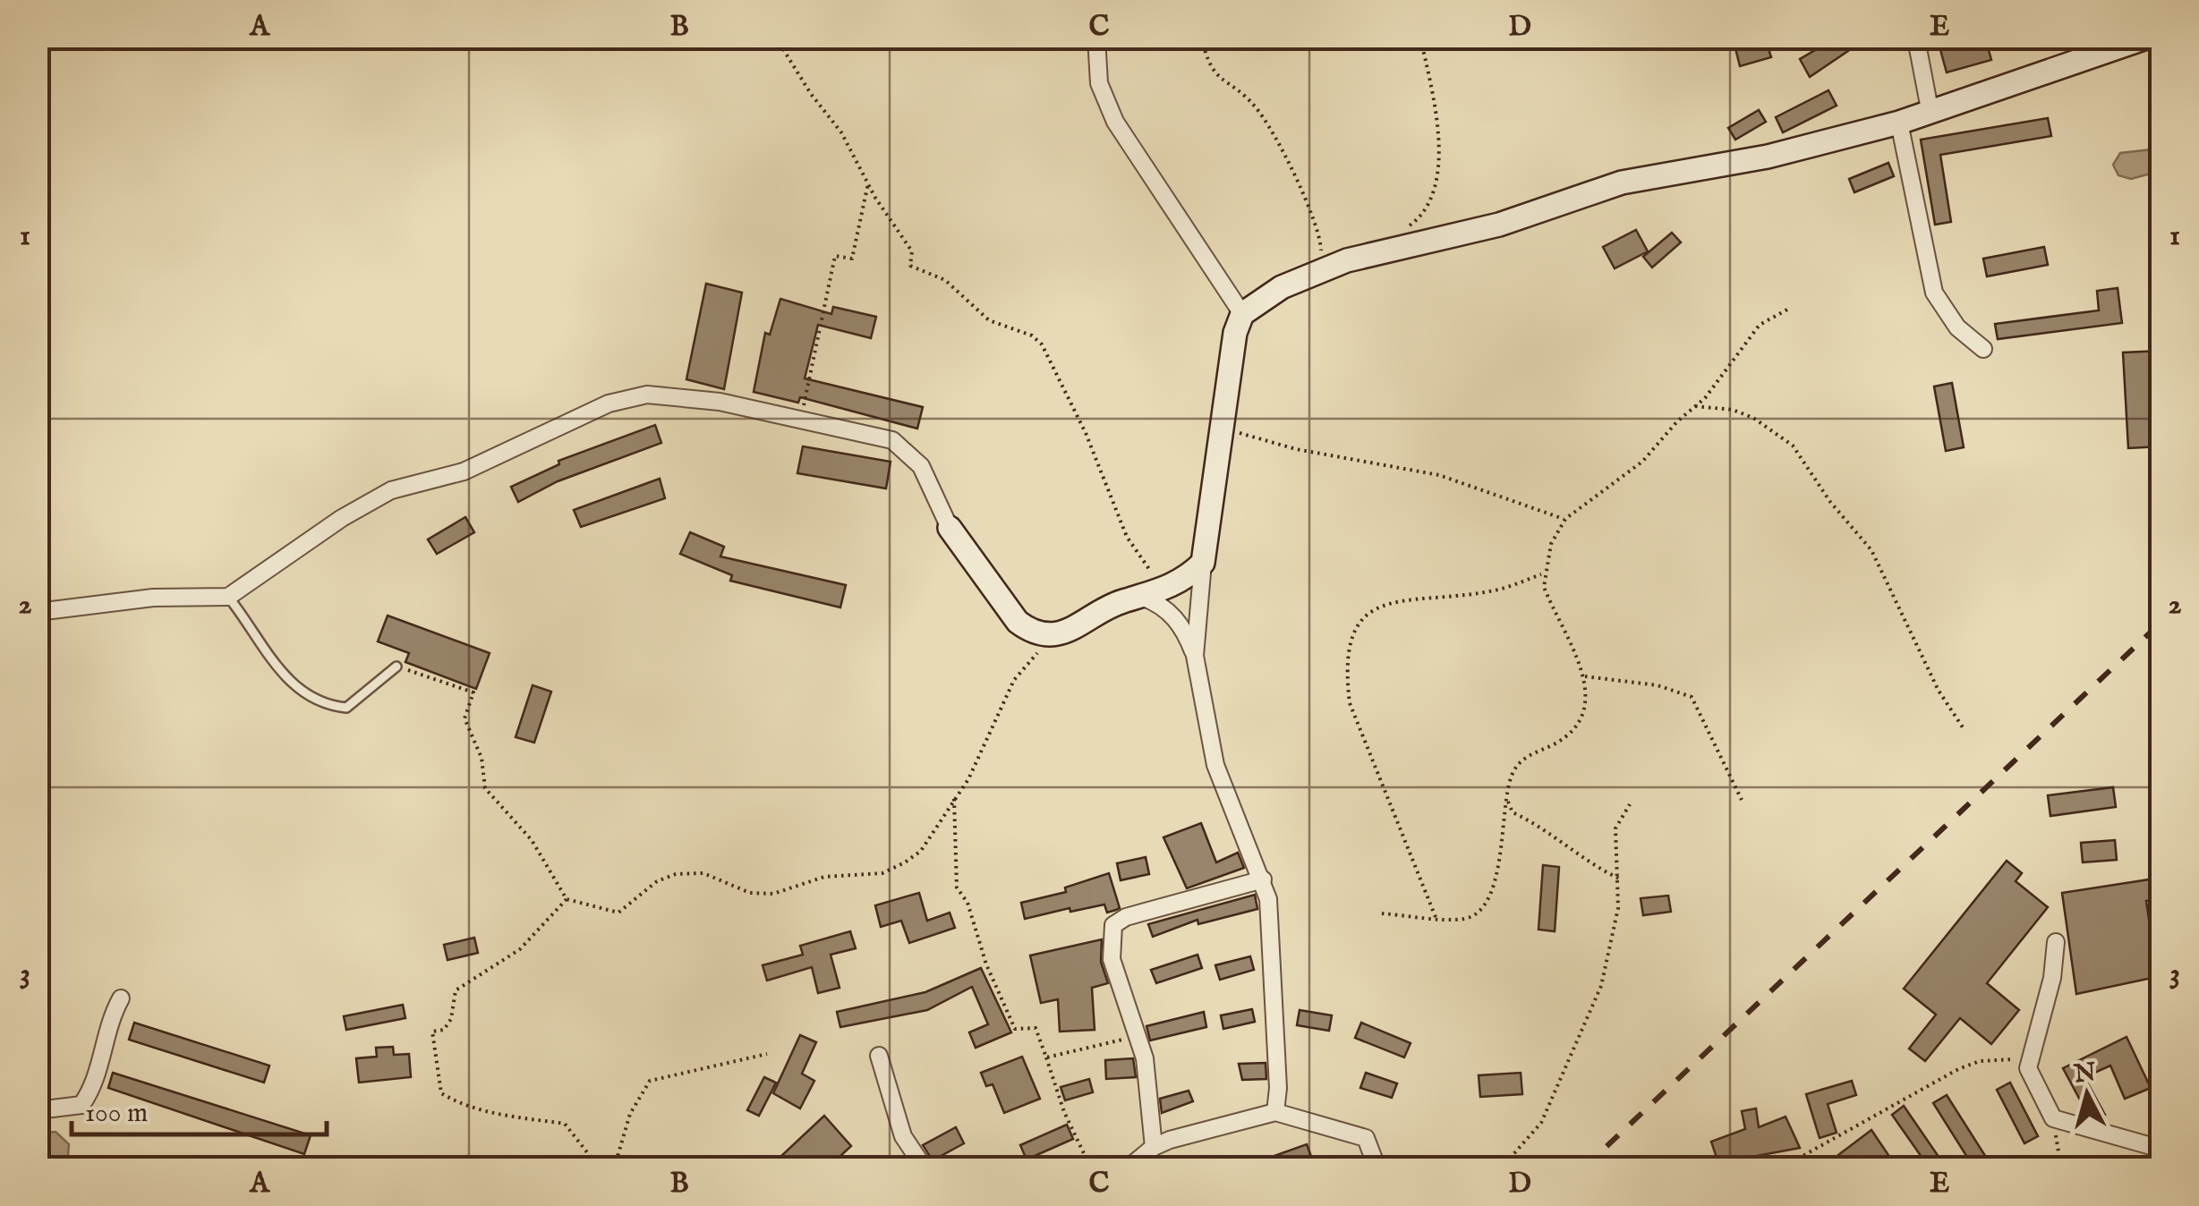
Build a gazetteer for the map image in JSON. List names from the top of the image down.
{
  "scale_bar": "100 m",
  "north": "top",
  "grid": {
    "columns": [
      "A",
      "B",
      "C",
      "D",
      "E"
    ],
    "rows": ["1", "2", "3"]
  }
}
